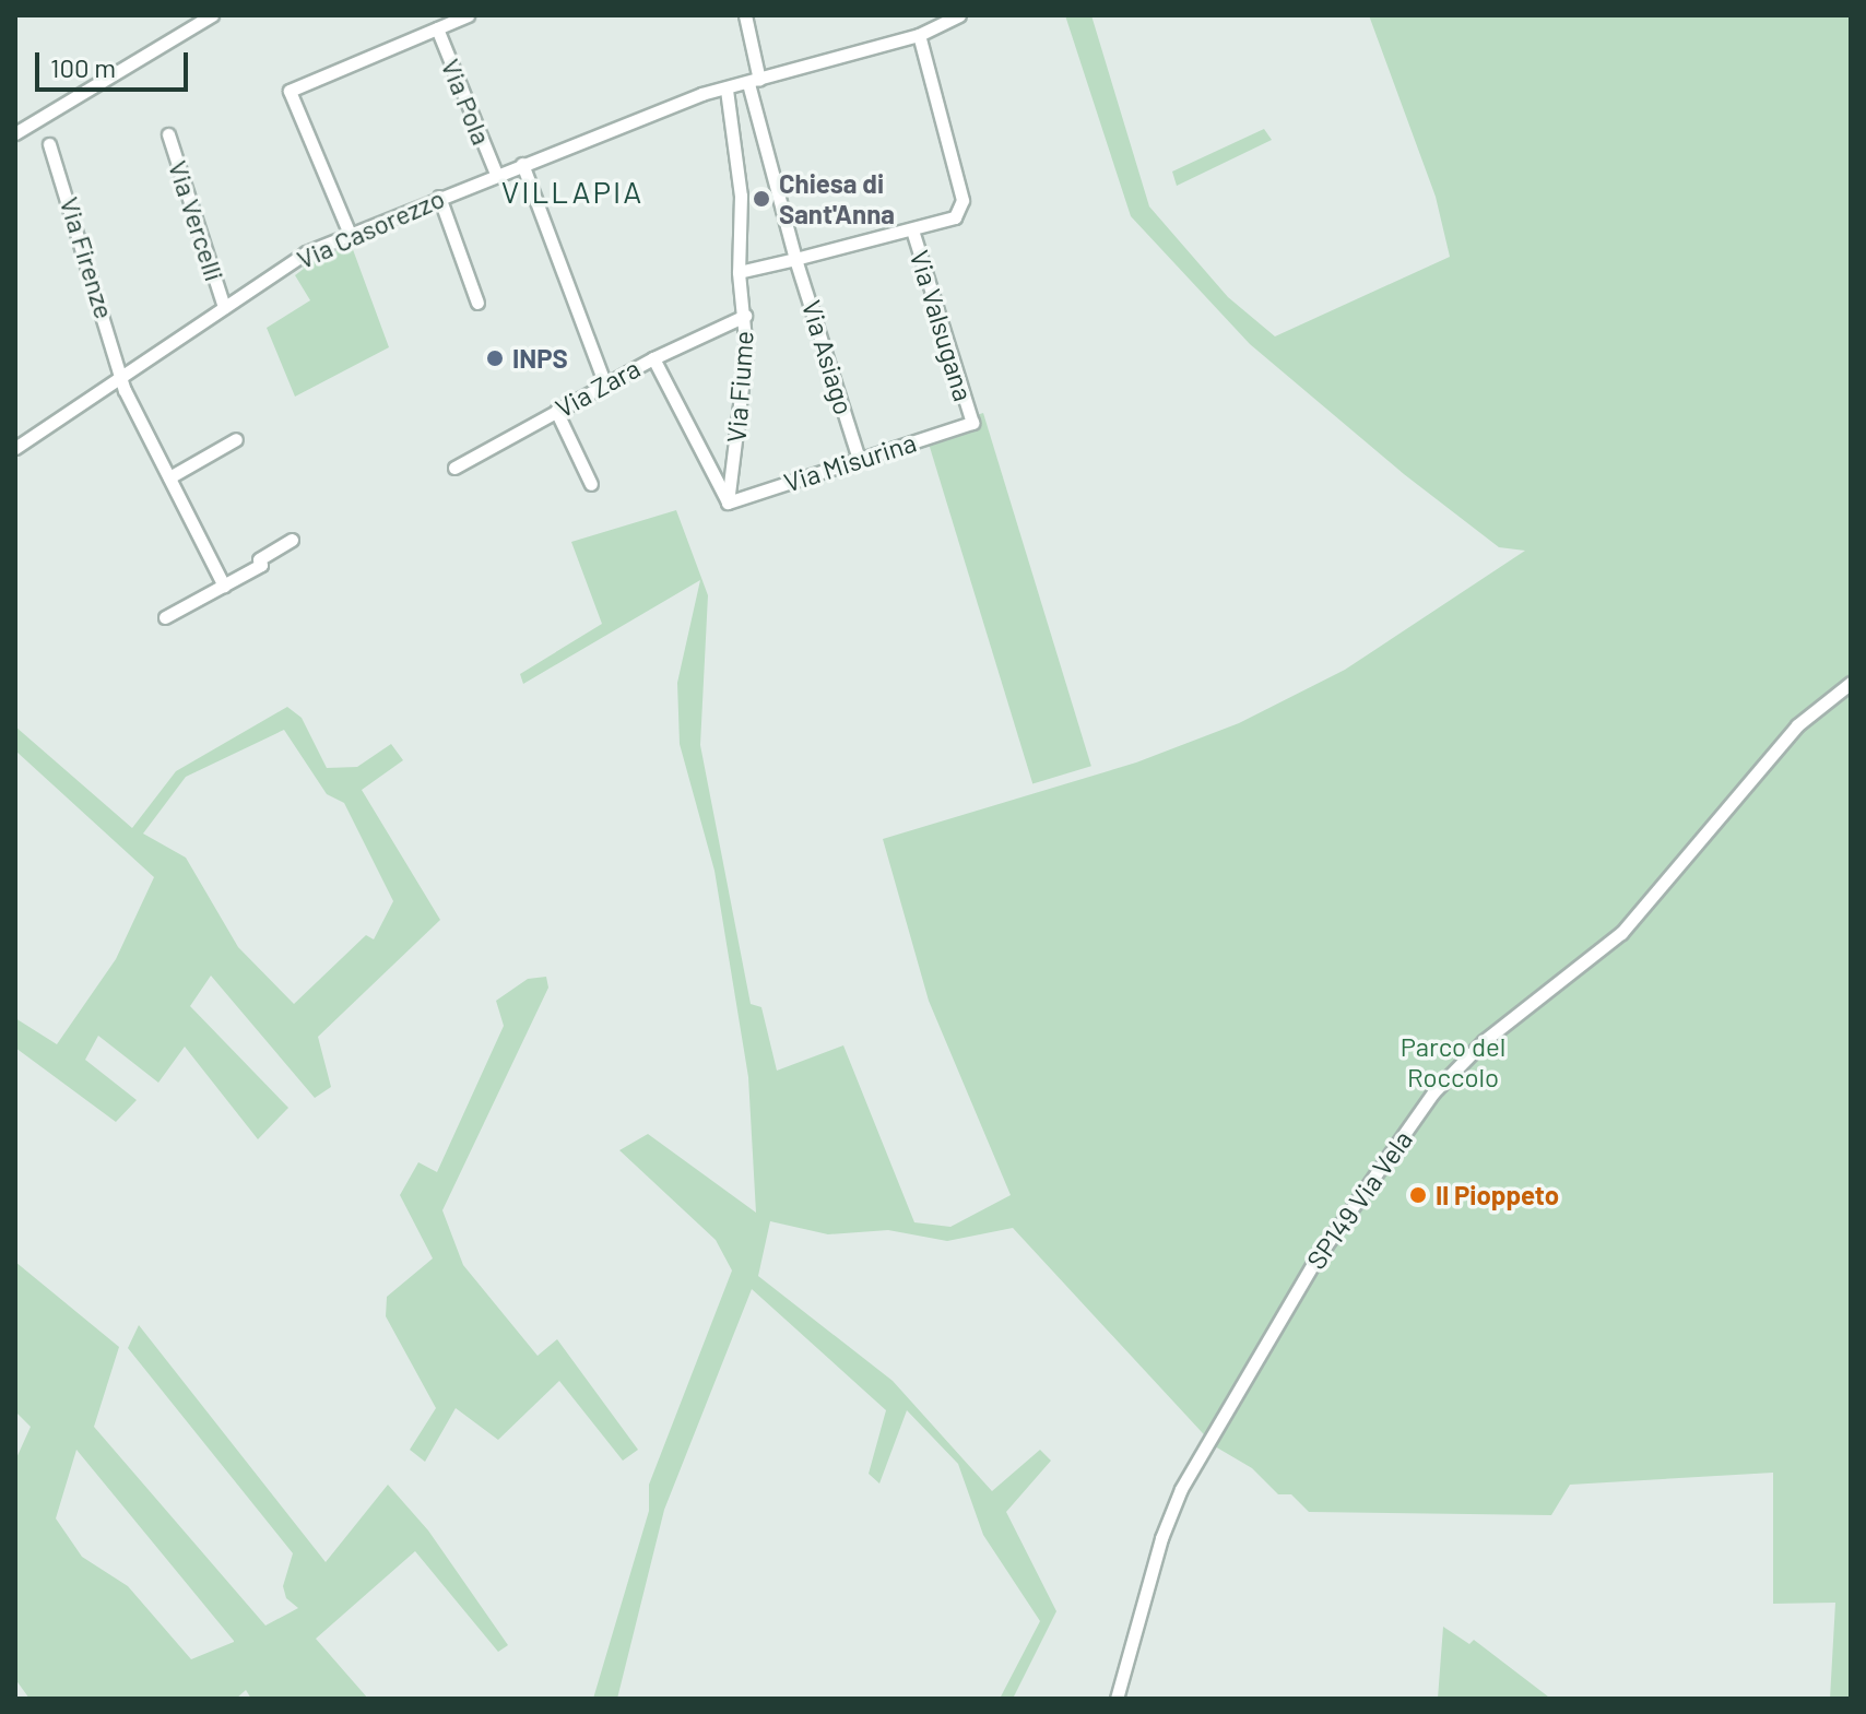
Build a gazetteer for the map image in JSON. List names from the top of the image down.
{
  "streets": {
    "street": [
      "Via Pola",
      "Via Vercelli",
      "Via Casorezzo",
      "Via Firenze",
      "Via Valsugana",
      "Via Asiago",
      "Via Fiume",
      "Via Zara",
      "Via Misurina",
      "SP149 Via Vela"
    ]
  },
  "crossings": [
    ["Via Pola", "Via Casorezzo"],
    ["Via Vercelli", "Via Casorezzo"],
    ["Via Casorezzo", "Via Firenze"],
    ["Via Casorezzo", "Via Asiago"],
    ["Via Casorezzo", "Via Fiume"],
    ["Via Valsugana", "Via Misurina"],
    ["Via Asiago", "Via Misurina"],
    ["Via Fiume", "Via Zara"],
    ["Via Fiume", "Via Misurina"]
  ],
  "districts": ["VILLAPIA"],
  "parks": ["Parco del Roccolo"],
  "places": ["Chiesa di Sant'Anna", "INPS", "Il Pioppeto"],
  "scale_bar": "100 m"
}
